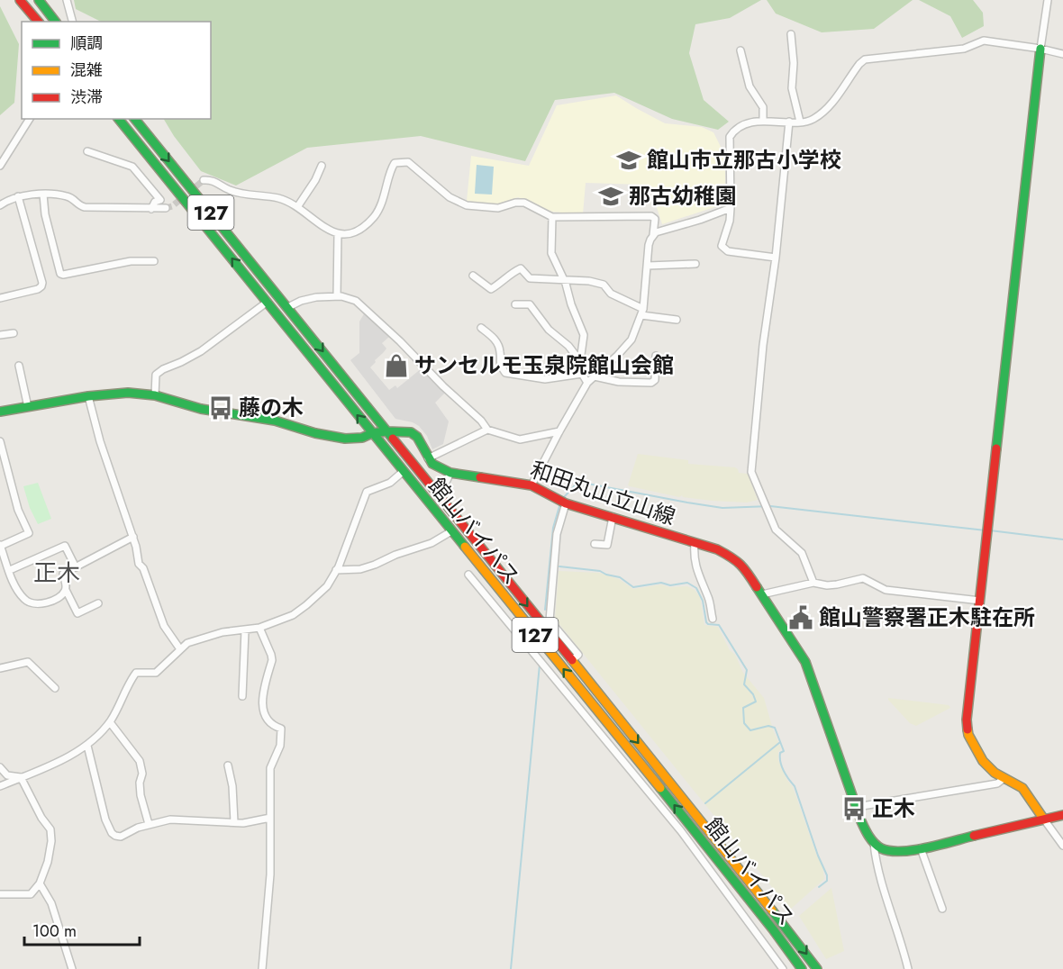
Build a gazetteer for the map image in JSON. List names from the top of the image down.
{
  "streets": {
    "main road": ["127", "和田丸山立山線", "館山バイパス"]
  },
  "crossings": [
    ["和田丸山立山線", "館山バイパス"]
  ],
  "districts": ["正木"],
  "places": {
    "school or university": ["館山市立那古小学校", "那古幼稚園"],
    "shop": ["サンセルモ玉泉院館山会館"],
    "bus stop": ["藤の木", "正木"],
    "public building": ["館山警察署正木駐在所"]
  },
  "legend": ["順調", "混雑", "渋滞"],
  "scale_bar": "100 m"
}
